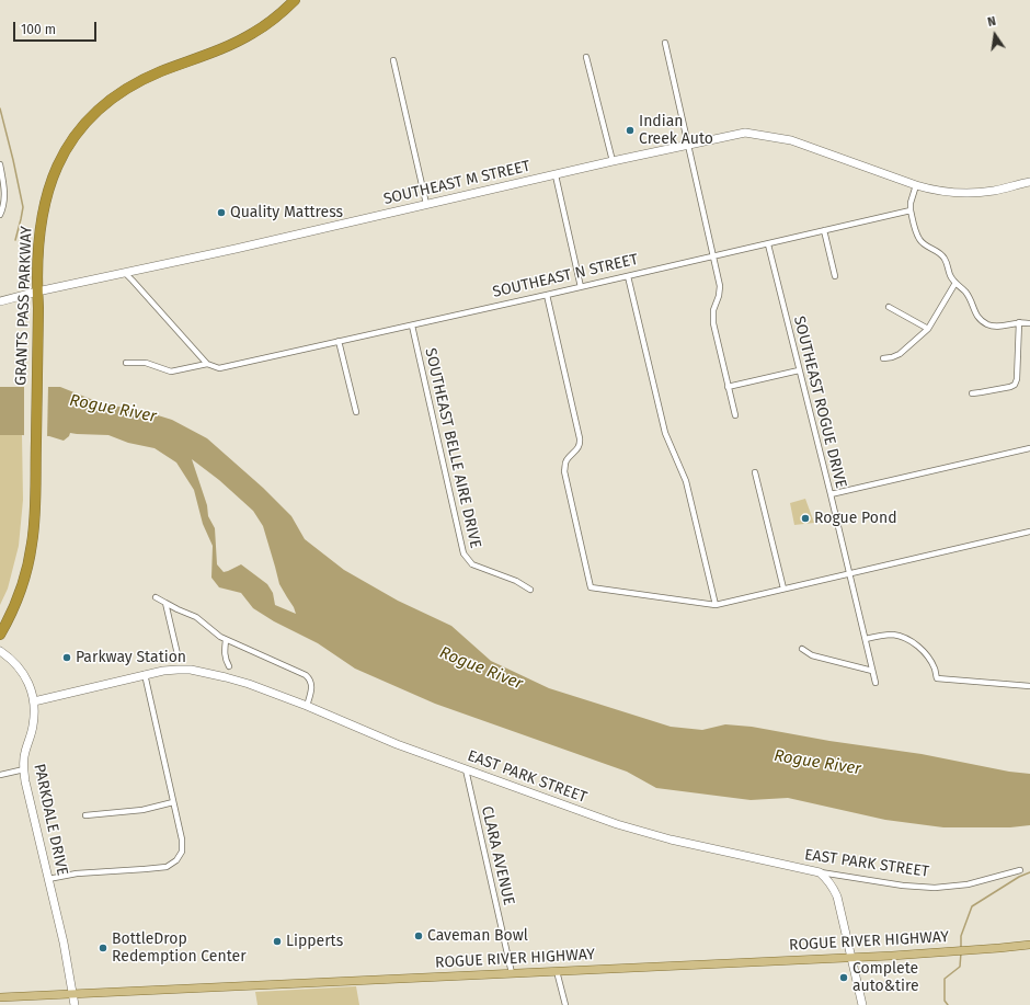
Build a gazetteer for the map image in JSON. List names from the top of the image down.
{
  "streets": {
    "highway": ["GRANTS PASS PARKWAY"],
    "main road": ["ROGUE RIVER HIGHWAY"],
    "street": [
      "SOUTHEAST M STREET",
      "SOUTHEAST N STREET",
      "SOUTHEAST ROGUE DRIVE",
      "SOUTHEAST BELLE AIRE DRIVE",
      "EAST PARK STREET",
      "PARKDALE DRIVE",
      "CLARA AVENUE"
    ]
  },
  "crossings": [
    ["SOUTHEAST M STREET", "GRANTS PASS PARKWAY"],
    ["SOUTHEAST N STREET", "SOUTHEAST ROGUE DRIVE"],
    ["SOUTHEAST N STREET", "SOUTHEAST BELLE AIRE DRIVE"],
    ["EAST PARK STREET", "PARKDALE DRIVE"],
    ["EAST PARK STREET", "CLARA AVENUE"],
    ["PARKDALE DRIVE", "ROGUE RIVER HIGHWAY"],
    ["CLARA AVENUE", "ROGUE RIVER HIGHWAY"]
  ],
  "water": ["Rogue River"],
  "places": [
    "Indian Creek Auto",
    "Quality Mattress",
    "Rogue Pond",
    "Parkway Station",
    "Caveman Bowl",
    "Lipperts",
    "BottleDrop Redemption Center",
    "Complete auto&tire"
  ],
  "scale_bar": "100 m",
  "north": "top"
}
